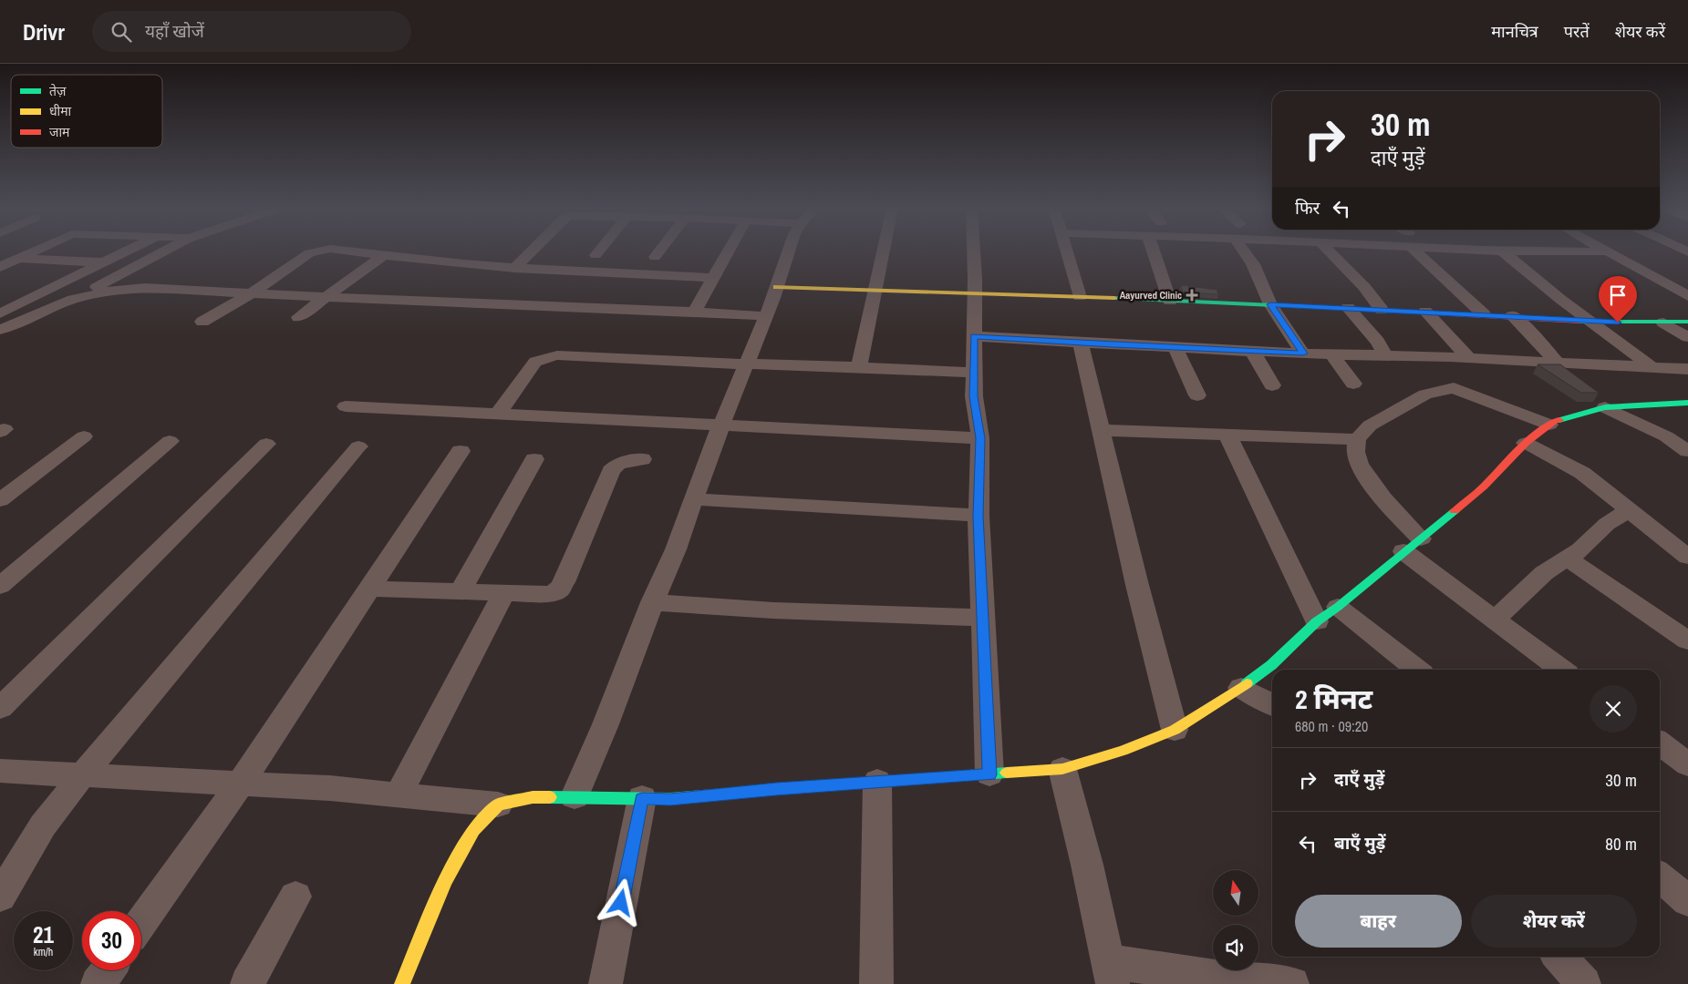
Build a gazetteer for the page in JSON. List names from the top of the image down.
{
  "places": {
    "health": ["Aayurved Clinic"]
  },
  "legend": ["तेज़", "धीमा", "जाम"],
  "north": "top",
  "page": {
    "header": "Drivr",
    "search": "यहाँ खोजें",
    "nav": ["मानचित्र", "परतें", "शेयर करें"],
    "turn": ["30 m", "दाएँ मुड़ें"],
    "then": "फिर",
    "heading": ["2 मिनट", "680 m · 09:20"],
    "list": [
      {
        "name": "दाएँ मुड़ें",
        "value": "30 m"
      },
      {
        "name": "बाएँ मुड़ें",
        "value": "80 m"
      }
    ],
    "buttons": ["बाहर", "शेयर करें"],
    "speed": "21 km/h",
    "limit": "30"
  }
}
